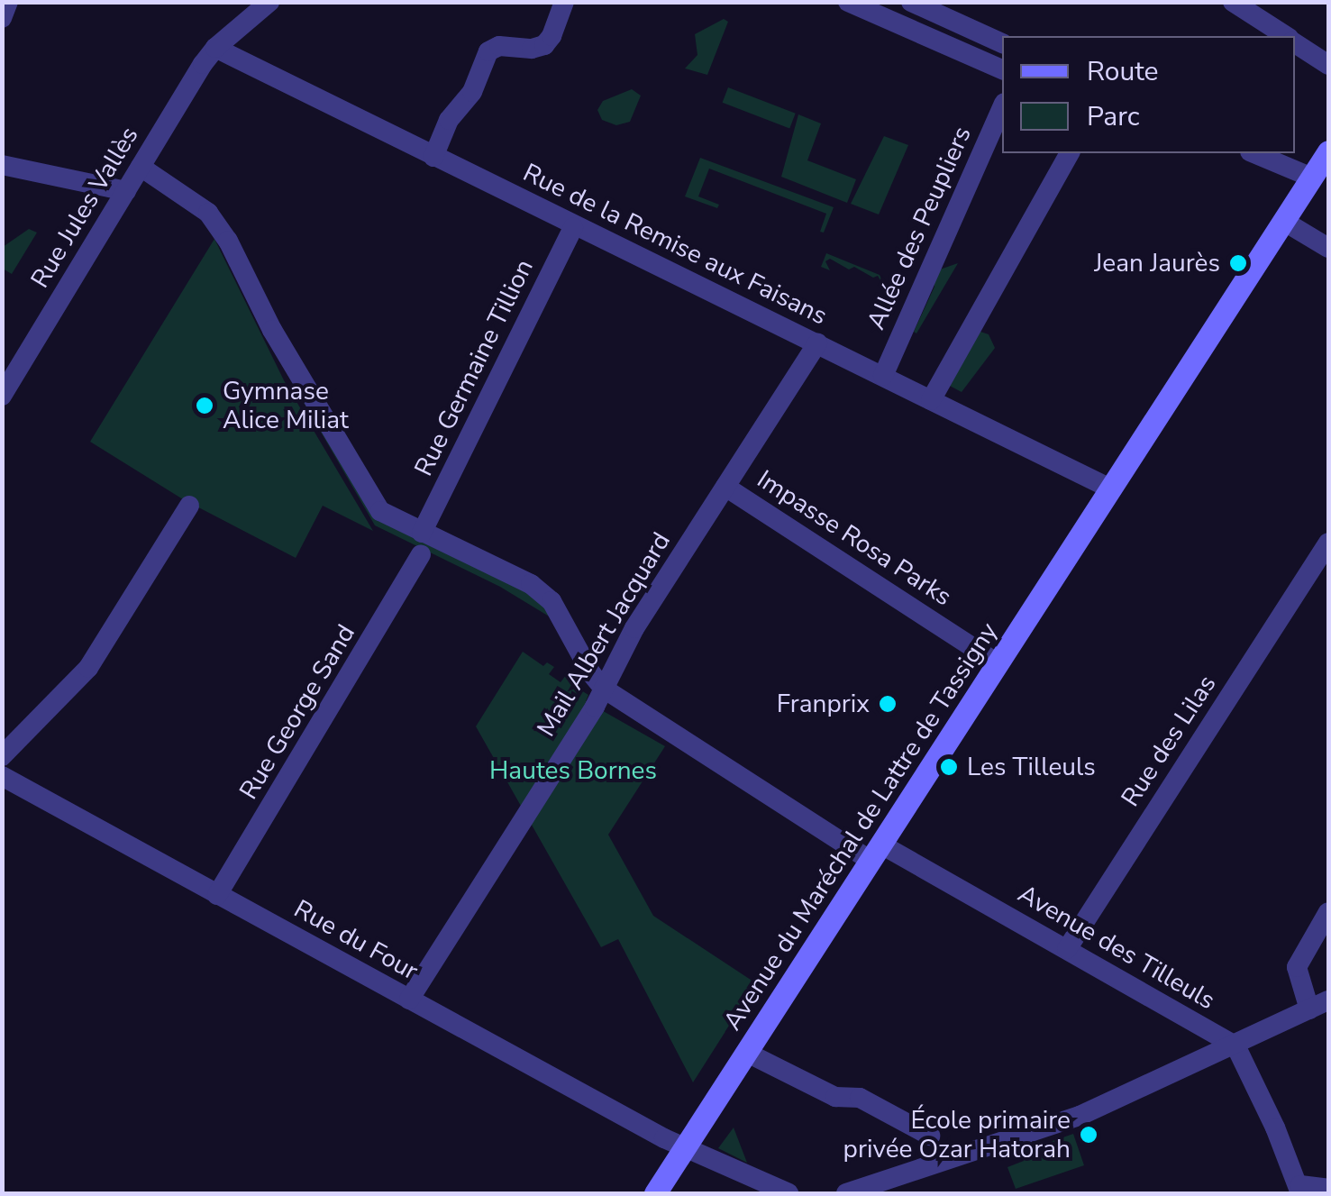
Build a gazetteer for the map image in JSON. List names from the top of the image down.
{
  "streets": {
    "street": [
      "Rue Jules Vallès",
      "Allée des Peupliers",
      "Rue de la Remise aux Faisans",
      "Rue Germaine Tillion",
      "Impasse Rosa Parks",
      "Mail Albert Jacquard",
      "Rue George Sand",
      "Rue des Lilas",
      "Avenue du Maréchal de Lattre de Tassigny",
      "Rue du Four",
      "Avenue des Tilleuls"
    ]
  },
  "crossings": [
    ["Rue Jules Vallès", "Rue de la Remise aux Faisans"],
    ["Allée des Peupliers", "Rue de la Remise aux Faisans"],
    ["Rue de la Remise aux Faisans", "Rue Germaine Tillion"],
    ["Rue de la Remise aux Faisans", "Mail Albert Jacquard"],
    ["Rue de la Remise aux Faisans", "Avenue du Maréchal de Lattre de Tassigny"],
    ["Impasse Rosa Parks", "Mail Albert Jacquard"],
    ["Impasse Rosa Parks", "Avenue du Maréchal de Lattre de Tassigny"],
    ["Mail Albert Jacquard", "Rue du Four"],
    ["Mail Albert Jacquard", "Avenue des Tilleuls"],
    ["Rue George Sand", "Rue du Four"],
    ["Rue des Lilas", "Avenue des Tilleuls"],
    ["Avenue du Maréchal de Lattre de Tassigny", "Rue du Four"],
    ["Avenue du Maréchal de Lattre de Tassigny", "Avenue des Tilleuls"]
  ],
  "parks": ["Hautes Bornes"],
  "places": [
    "Jean Jaurès",
    "Gymnase Alice Miliat",
    "Franprix",
    "Les Tilleuls",
    "École primaire privée Ozar Hatorah"
  ],
  "legend": ["Route", "Parc"]
}
